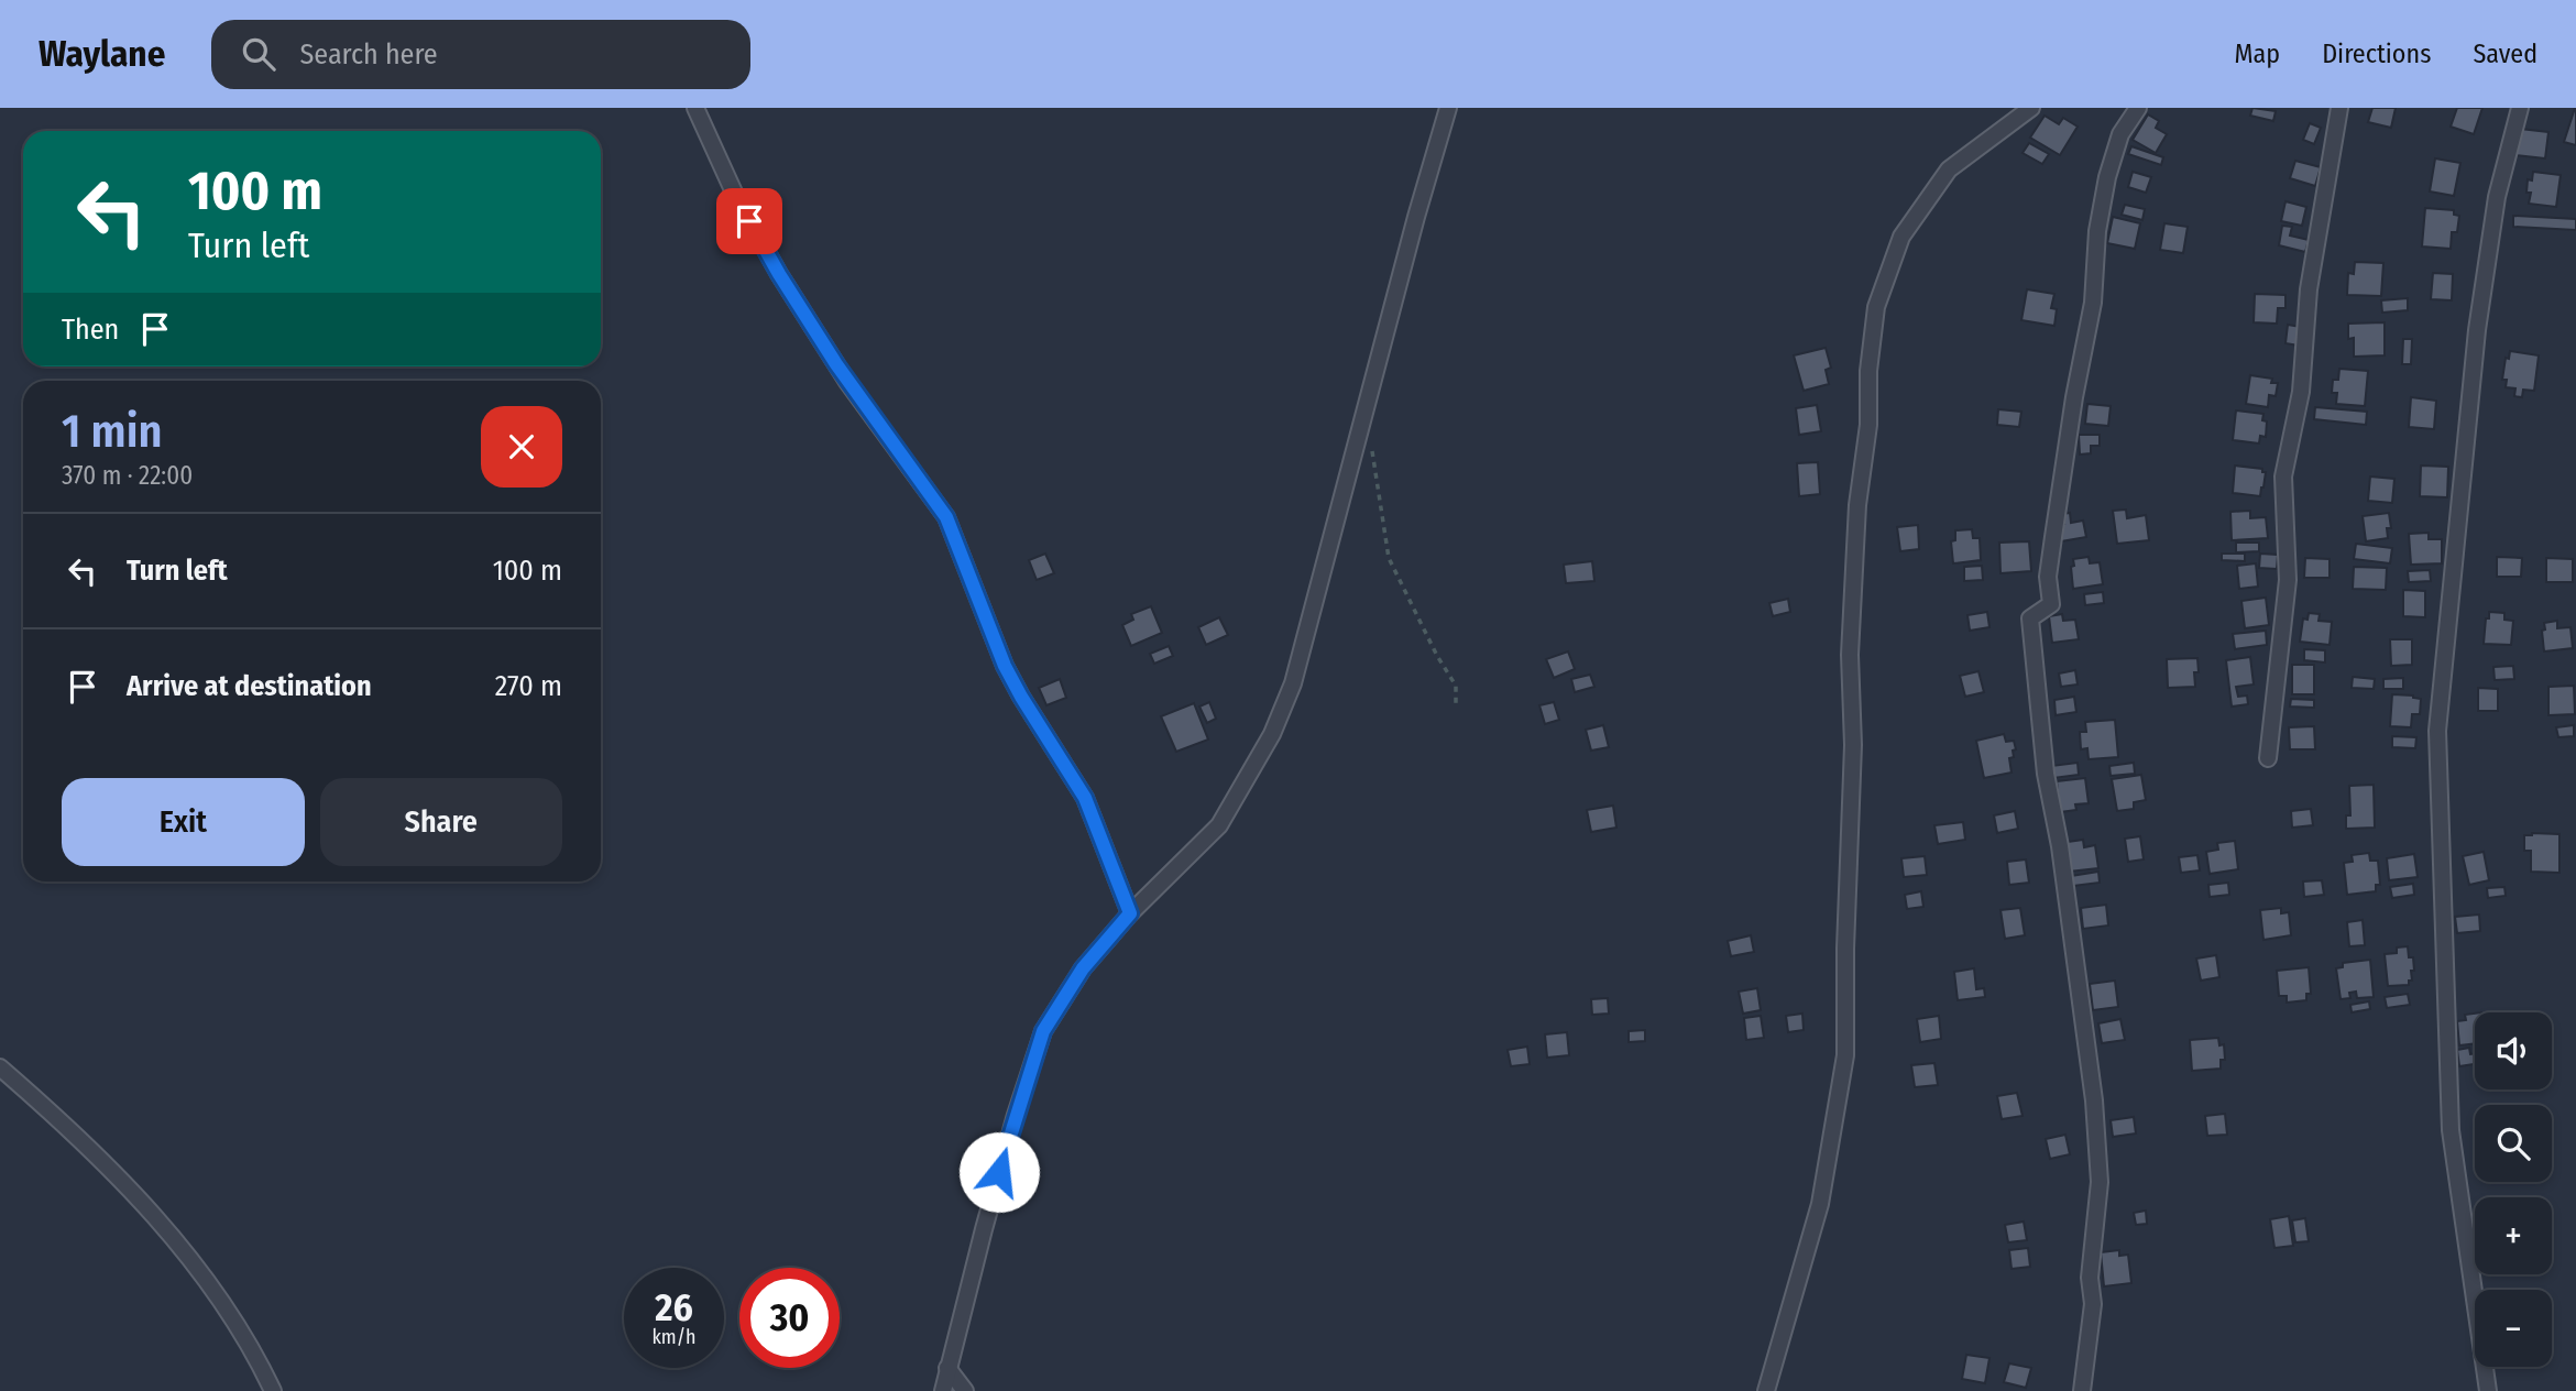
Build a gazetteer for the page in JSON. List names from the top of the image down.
{
  "page": {
    "header": "Waylane",
    "search": "Search here",
    "nav": ["Map", "Directions", "Saved"],
    "turn": ["100 m", "Turn left"],
    "then": "Then",
    "heading": ["1 min", "370 m · 22:00"],
    "list": [
      {
        "name": "Turn left",
        "value": "100 m"
      },
      {
        "name": "Arrive at destination",
        "value": "270 m"
      }
    ],
    "buttons": ["Exit", "Share"],
    "map_buttons": ["+", "−"],
    "speed": "26 km/h",
    "limit": "30"
  }
}
